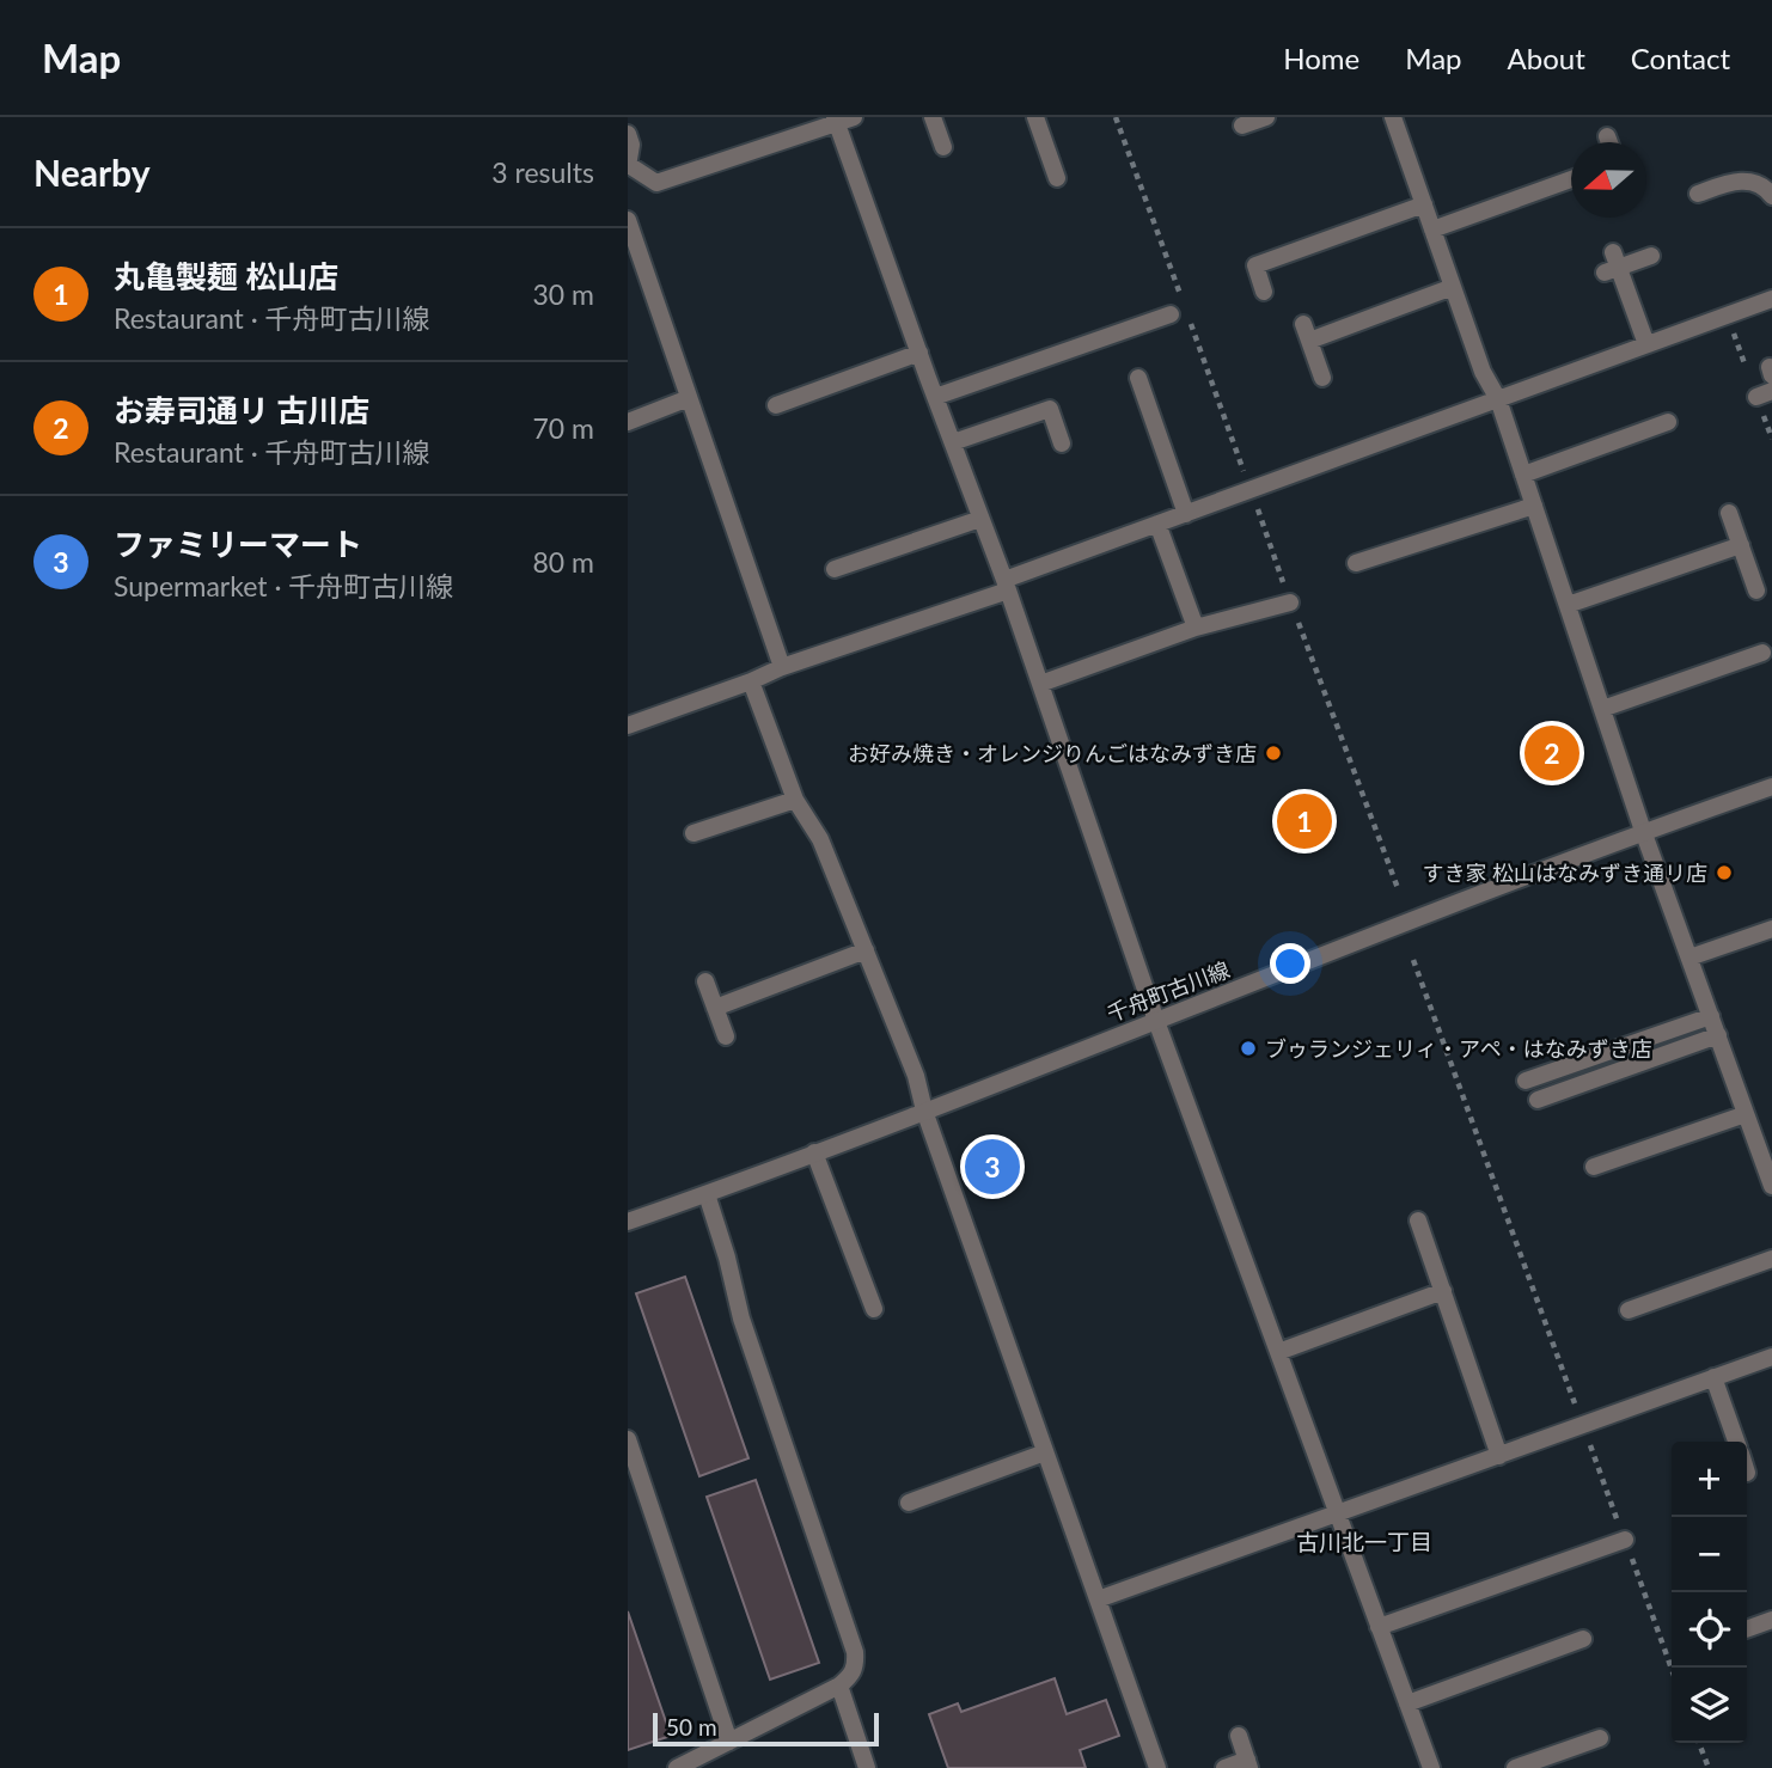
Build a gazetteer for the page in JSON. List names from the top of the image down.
{
  "streets": {
    "street": ["千舟町古川線"]
  },
  "districts": ["古川北一丁目"],
  "places": ["お好み焼き・オレンジりんごはなみずき店", "すき家 松山はなみずき通リ店", "ブゥランジェリィ・アペ・はなみずき店"],
  "scale_bar": "50 m",
  "north": "left",
  "page": {
    "header": "Map",
    "nav": [
      "Home",
      "Map",
      "About",
      "Contact"
    ],
    "heading": ["Nearby", "3 results"],
    "list": [
      {
        "mark": "1",
        "name": "丸亀製麺 松山店",
        "note": "Restaurant · 千舟町古川線",
        "value": "30 m"
      },
      {
        "mark": "2",
        "name": "お寿司通リ 古川店",
        "note": "Restaurant · 千舟町古川線",
        "value": "70 m"
      },
      {
        "mark": "3",
        "name": "ファミリーマート",
        "note": "Supermarket · 千舟町古川線",
        "value": "80 m"
      }
    ],
    "pins": ["2", "1", "3"],
    "map_buttons": ["+", "−"],
    "scale": "50 m"
  }
}
